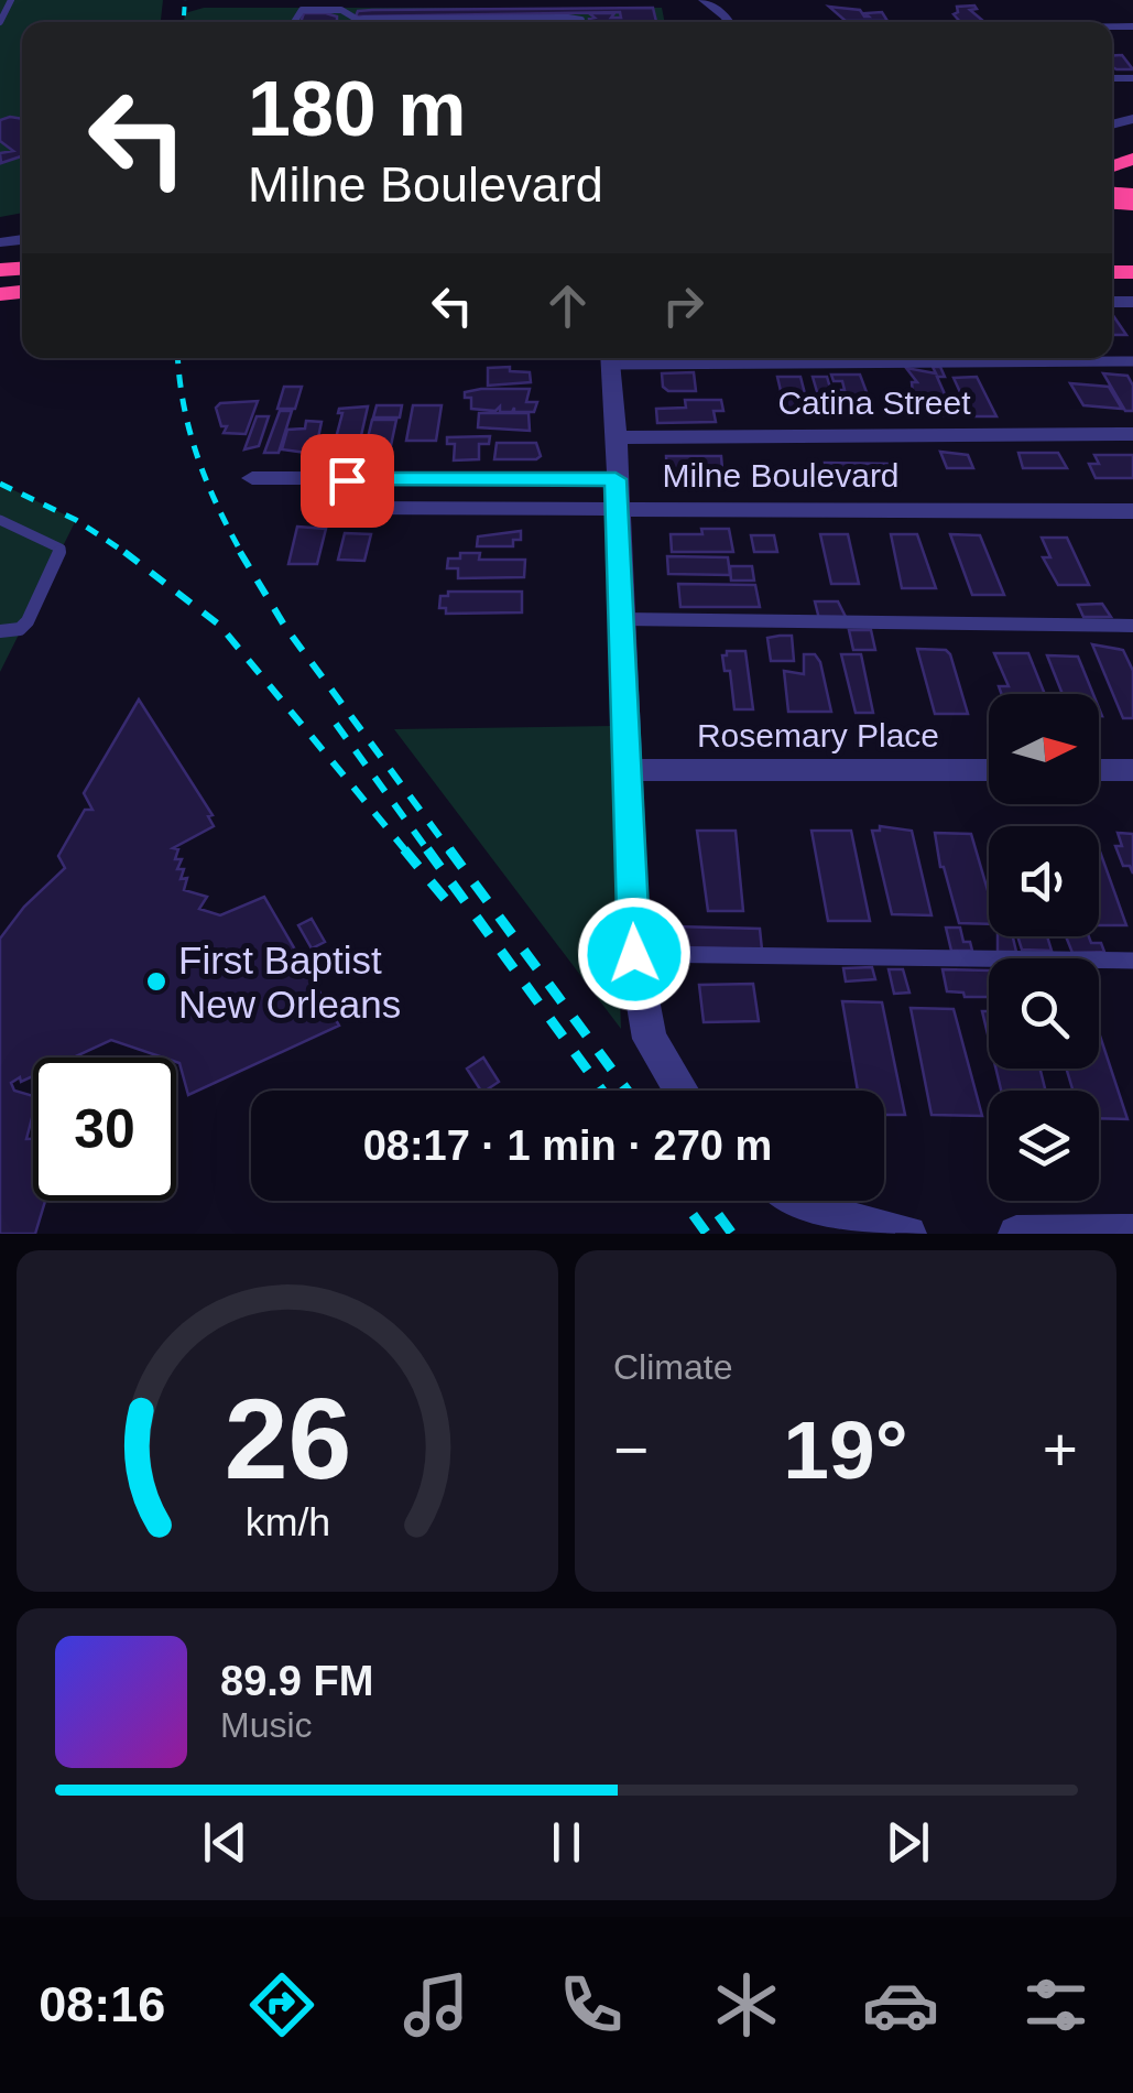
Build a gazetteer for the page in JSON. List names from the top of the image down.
{
  "streets": {
    "street": ["Catina Street", "Milne Boulevard", "Rosemary Place"]
  },
  "places": ["First Baptist New Orleans"],
  "north": "right",
  "page": {
    "turn": ["180 m", "Milne Boulevard"],
    "limit": "30",
    "trip": "08:17 · 1 min · 270 m",
    "tile": "Climate",
    "heat": ["−", "19°", "+"],
    "song": ["89.9 FM", "Music"],
    "tabs": "08:16",
    "gauge": ["26", "km/h"]
  }
}
